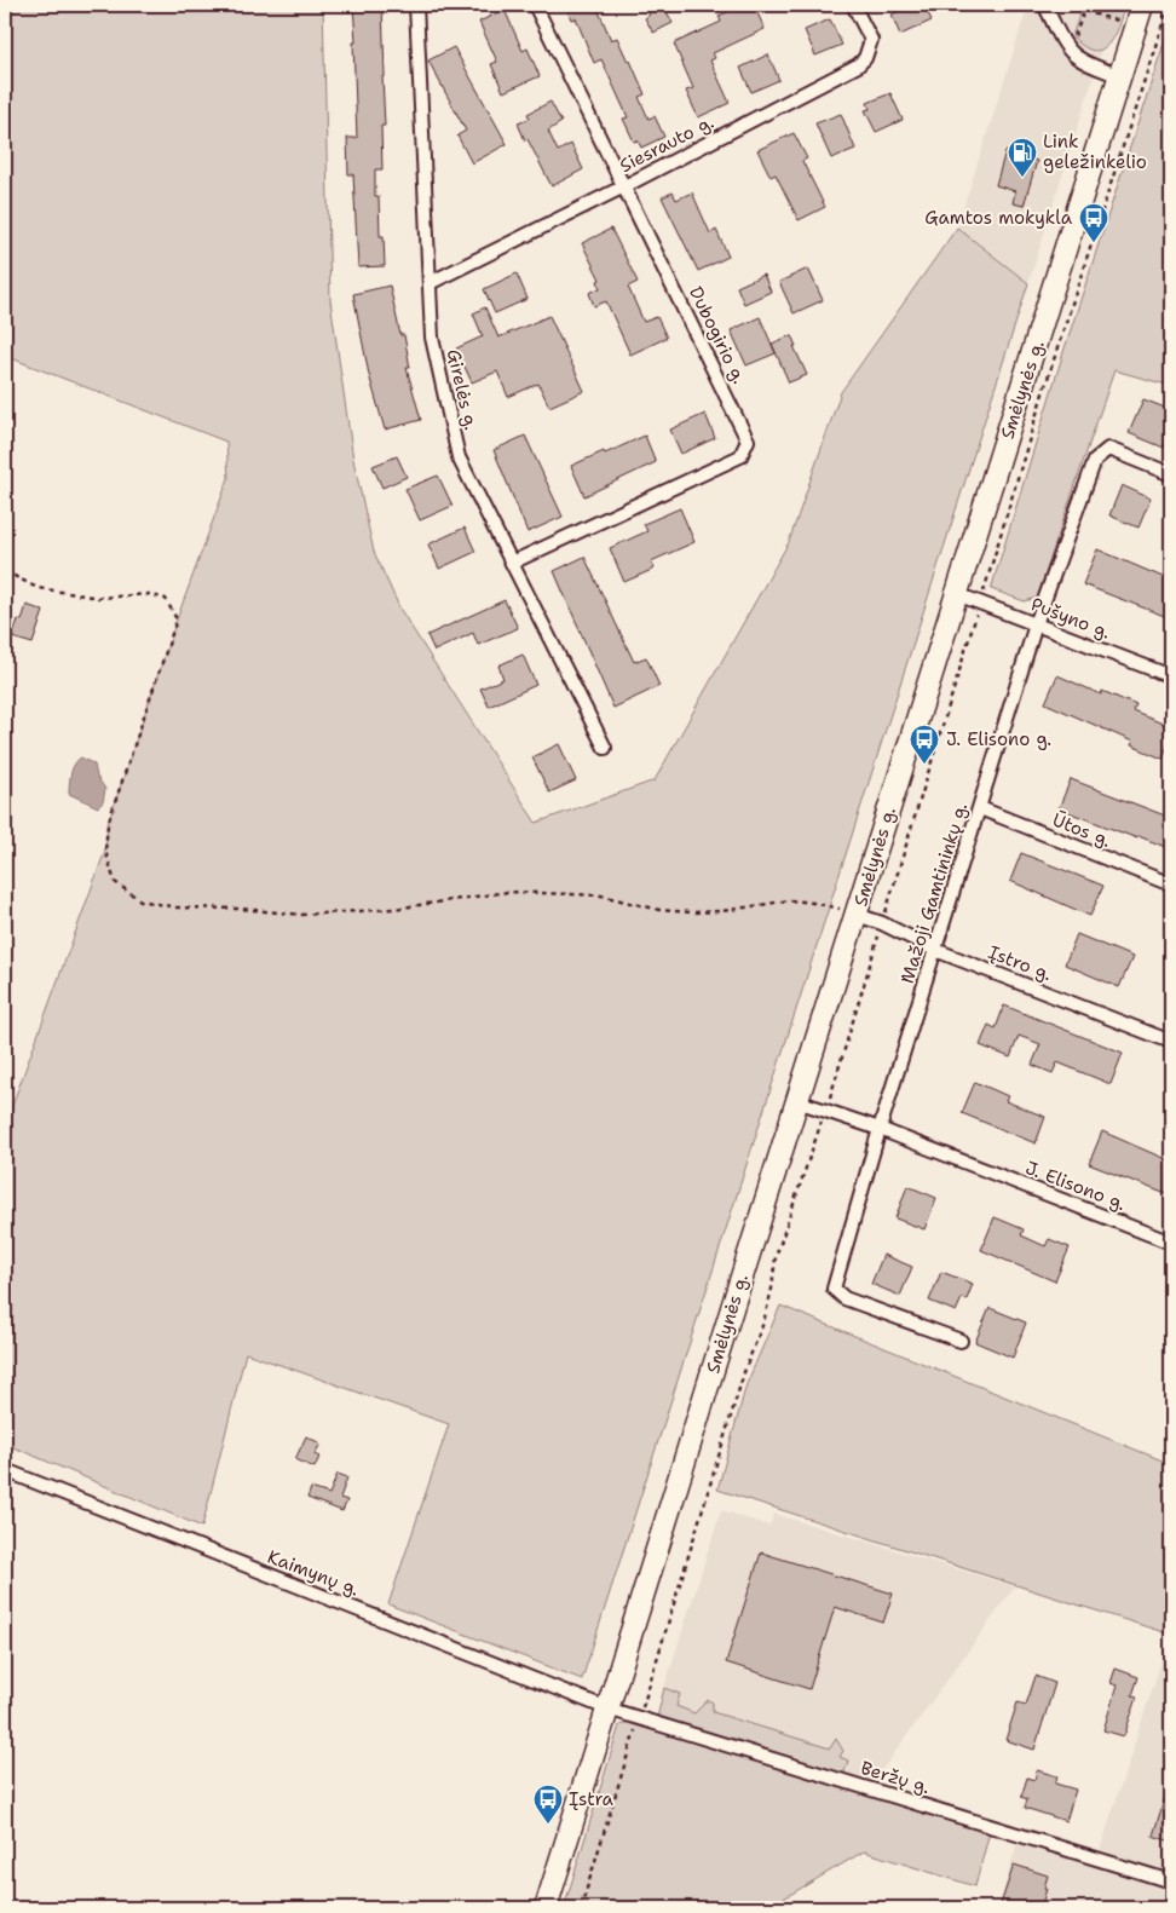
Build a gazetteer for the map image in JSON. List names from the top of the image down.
{
  "streets": {
    "highway": ["Smėlynės g."],
    "street": [
      "Siesrauto g.",
      "Dubogirio g.",
      "Girelės g.",
      "Pušyno g.",
      "Ūtos g.",
      "Mažoji Gamtininkų g.",
      "Įstro g.",
      "J. Elisono g.",
      "Kaimynų g.",
      "Beržų g."
    ]
  },
  "crossings": [
    ["Siesrauto g.", "Dubogirio g."],
    ["Siesrauto g.", "Girelės g."],
    ["Dubogirio g.", "Girelės g."],
    ["Smėlynės g.", "Pušyno g."],
    ["Smėlynės g.", "Įstro g."],
    ["Smėlynės g.", "J. Elisono g."],
    ["Smėlynės g.", "Kaimynų g."],
    ["Smėlynės g.", "Beržų g."],
    ["Pušyno g.", "Mažoji Gamtininkų g."],
    ["Ūtos g.", "Mažoji Gamtininkų g."],
    ["Mažoji Gamtininkų g.", "Įstro g."],
    ["Mažoji Gamtininkų g.", "J. Elisono g."],
    ["Kaimynų g.", "Beržų g."]
  ],
  "places": {
    "fuel station": ["Link geležinkelio"],
    "bus stop": ["Gamtos mokykla", "J. Elisono g.", "Įstra"]
  }
}
